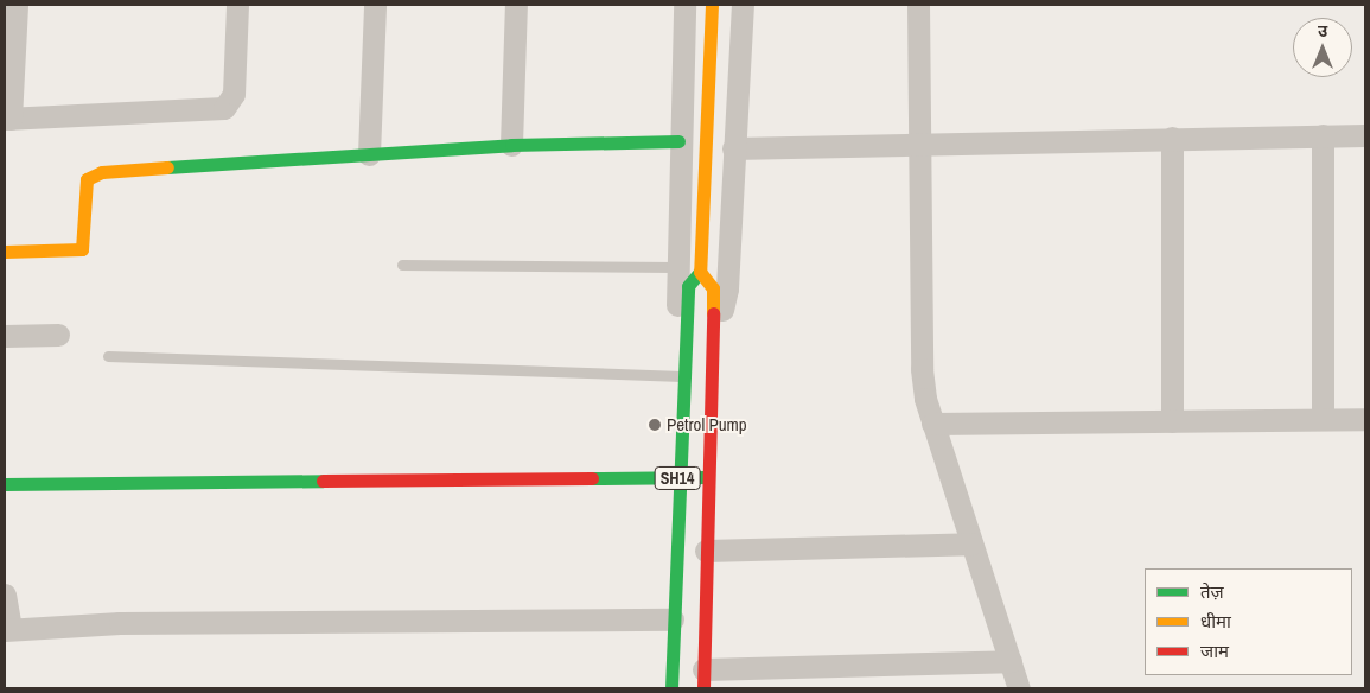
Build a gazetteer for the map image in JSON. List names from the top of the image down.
{
  "streets": {
    "street": ["SH14"]
  },
  "places": ["Petrol Pump"],
  "legend": ["तेज़", "धीमा", "जाम"],
  "north": "top"
}
